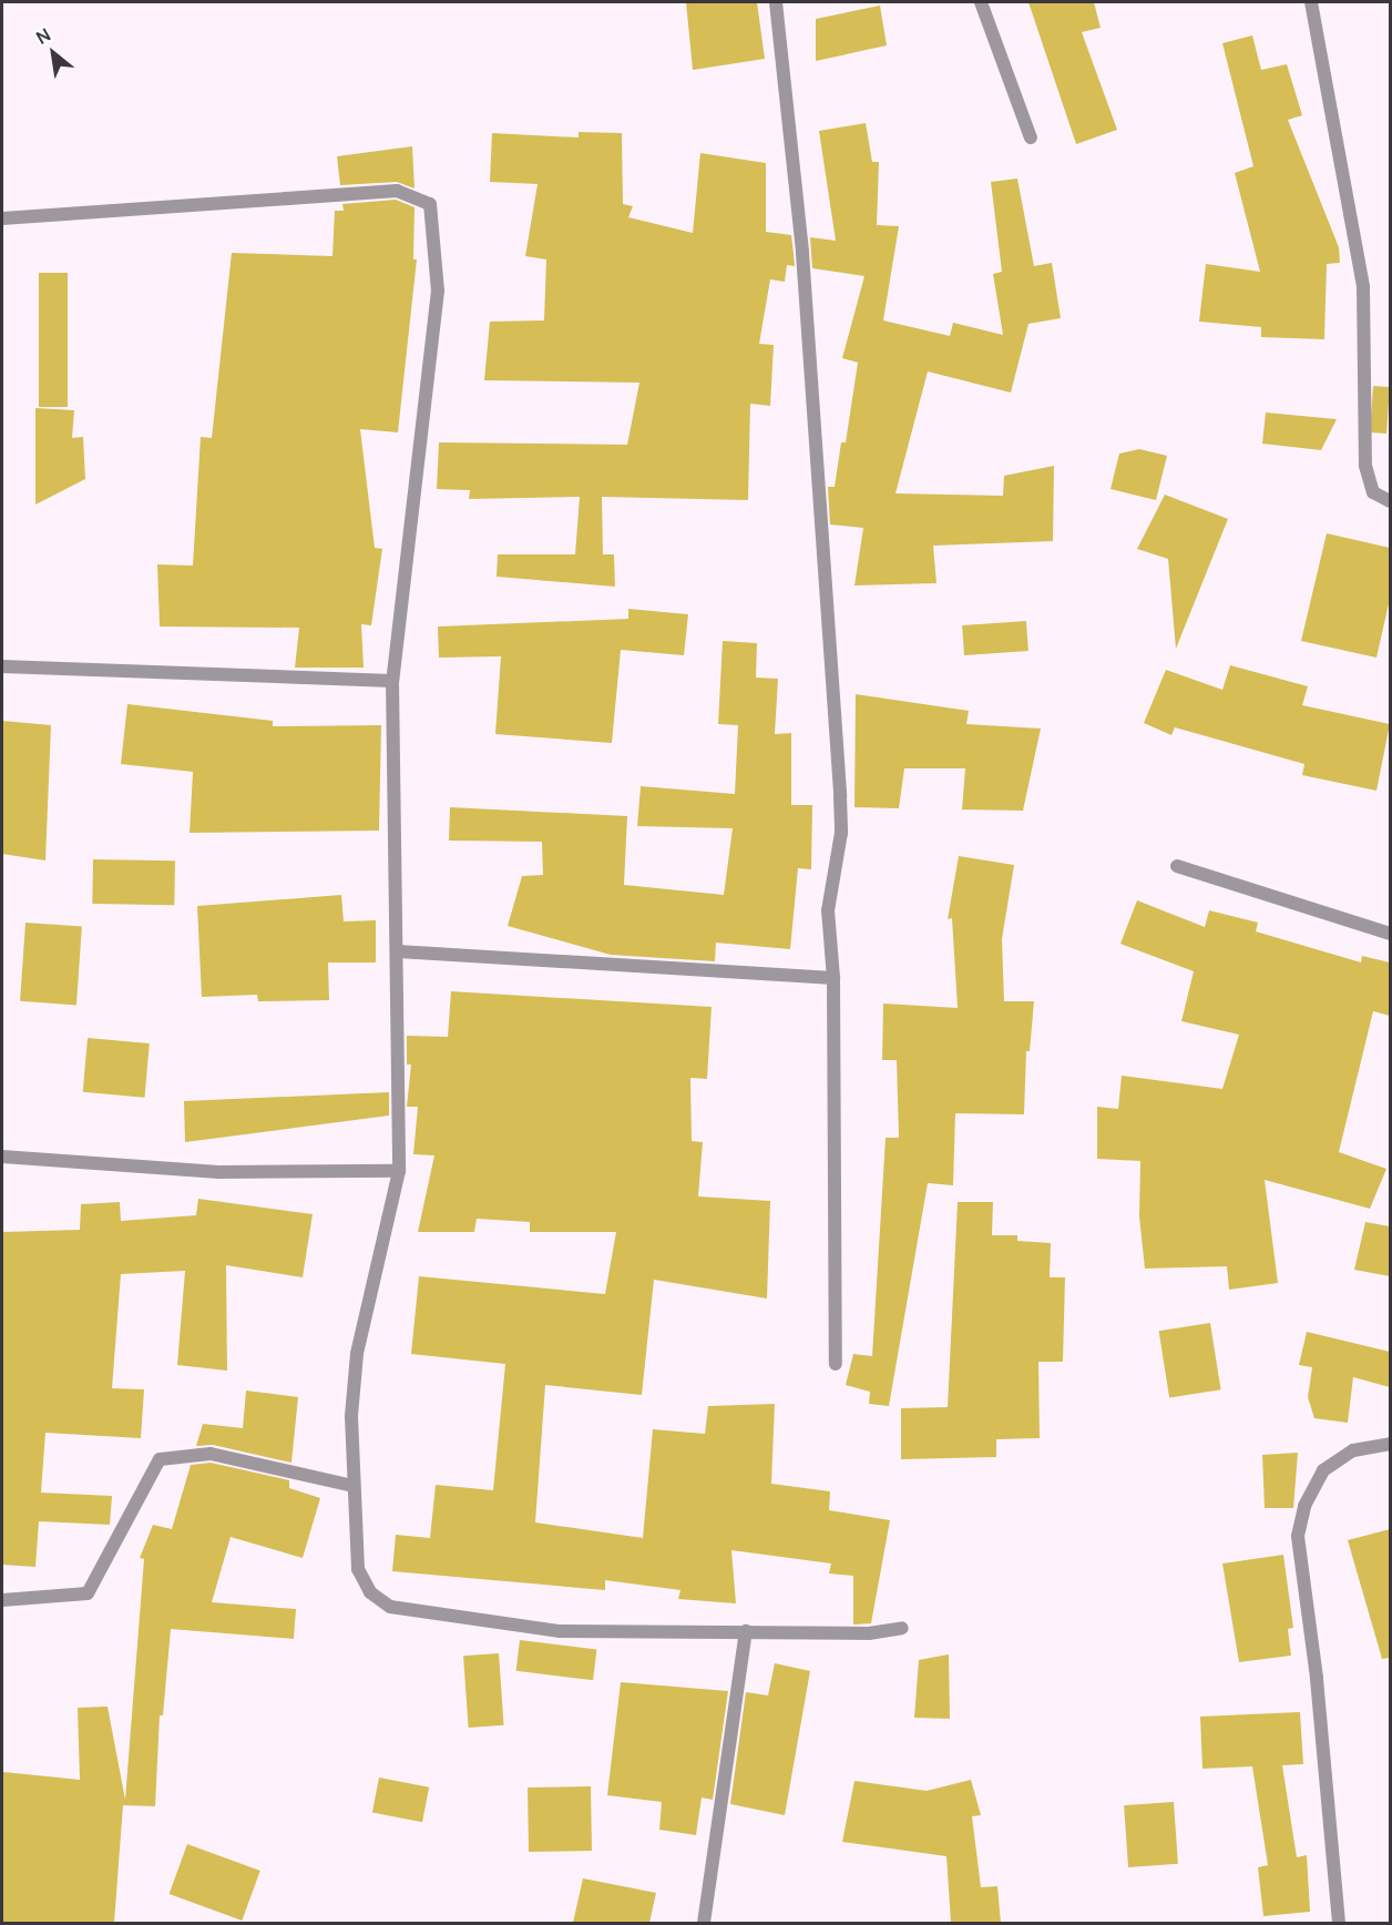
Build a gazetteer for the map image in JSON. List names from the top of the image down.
{
  "north": "top left"
}
